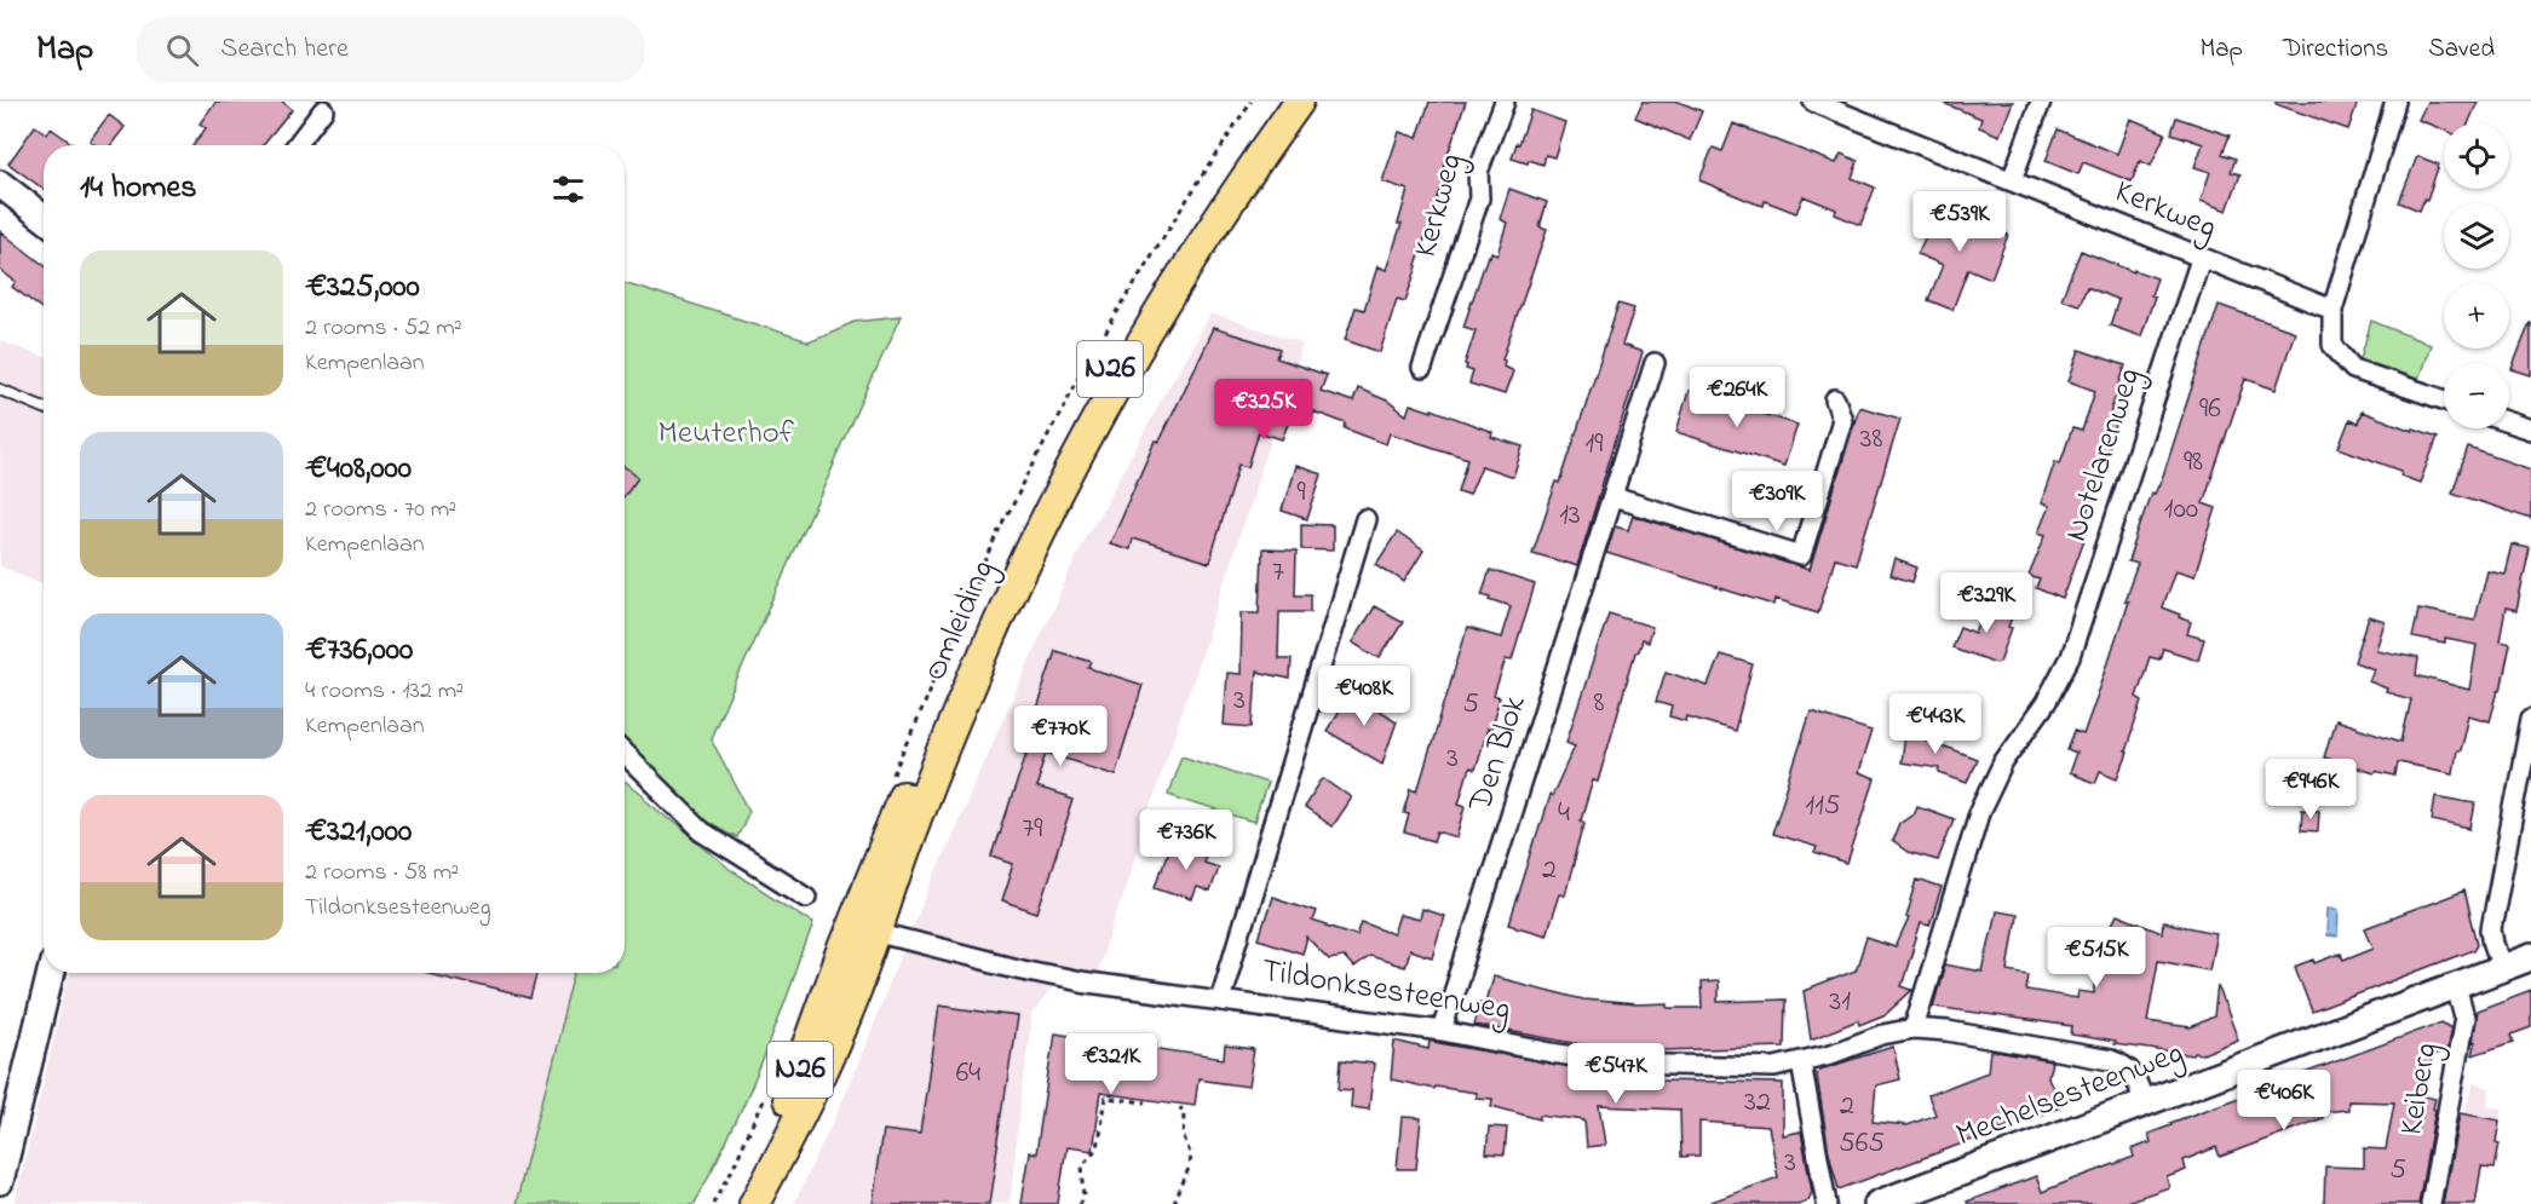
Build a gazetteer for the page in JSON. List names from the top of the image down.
{
  "streets": {
    "main road": ["N26", "Omleiding"],
    "street": [
      "Kerkweg",
      "Notelarenweg",
      "Den Blok",
      "Tildonksesteenweg",
      "Keiberg",
      "Mechelsesteenweg"
    ]
  },
  "crossings": [
    ["Kerkweg", "Notelarenweg"],
    ["Notelarenweg", "Tildonksesteenweg"],
    ["Omleiding", "Tildonksesteenweg"],
    ["Den Blok", "Tildonksesteenweg"],
    ["Tildonksesteenweg", "Mechelsesteenweg"],
    ["Keiberg", "Mechelsesteenweg"]
  ],
  "parks": ["Meuterhof"],
  "house_numbers": [
    "96",
    "38",
    "19",
    "98",
    "9",
    "100",
    "13",
    "7",
    "3",
    "8",
    "5",
    "3",
    "115",
    "4",
    "79",
    "2",
    "31",
    "64",
    "32",
    "2",
    "565",
    "3",
    "5"
  ],
  "page": {
    "header": "Map",
    "search": "Search here",
    "nav": ["Map", "Directions", "Saved"],
    "map_buttons": ["+", "−"],
    "heading": "14 homes",
    "price": [
      "€539K",
      "€264K",
      "€325K",
      "€309K",
      "€329K",
      "€408K",
      "€443K",
      "€770K",
      "€946K",
      "€736K",
      "€515K",
      "€321K",
      "€547K",
      "€406K"
    ],
    "list": [
      {
        "name": "€325,000",
        "note": "2 rooms · 52 m² · Kempenlaan"
      },
      {
        "name": "€408,000",
        "note": "2 rooms · 70 m² · Kempenlaan"
      },
      {
        "name": "€736,000",
        "note": "4 rooms · 132 m² · Kempenlaan"
      },
      {
        "name": "€321,000",
        "note": "2 rooms · 58 m² · Tildonksesteenweg"
      }
    ]
  }
}
